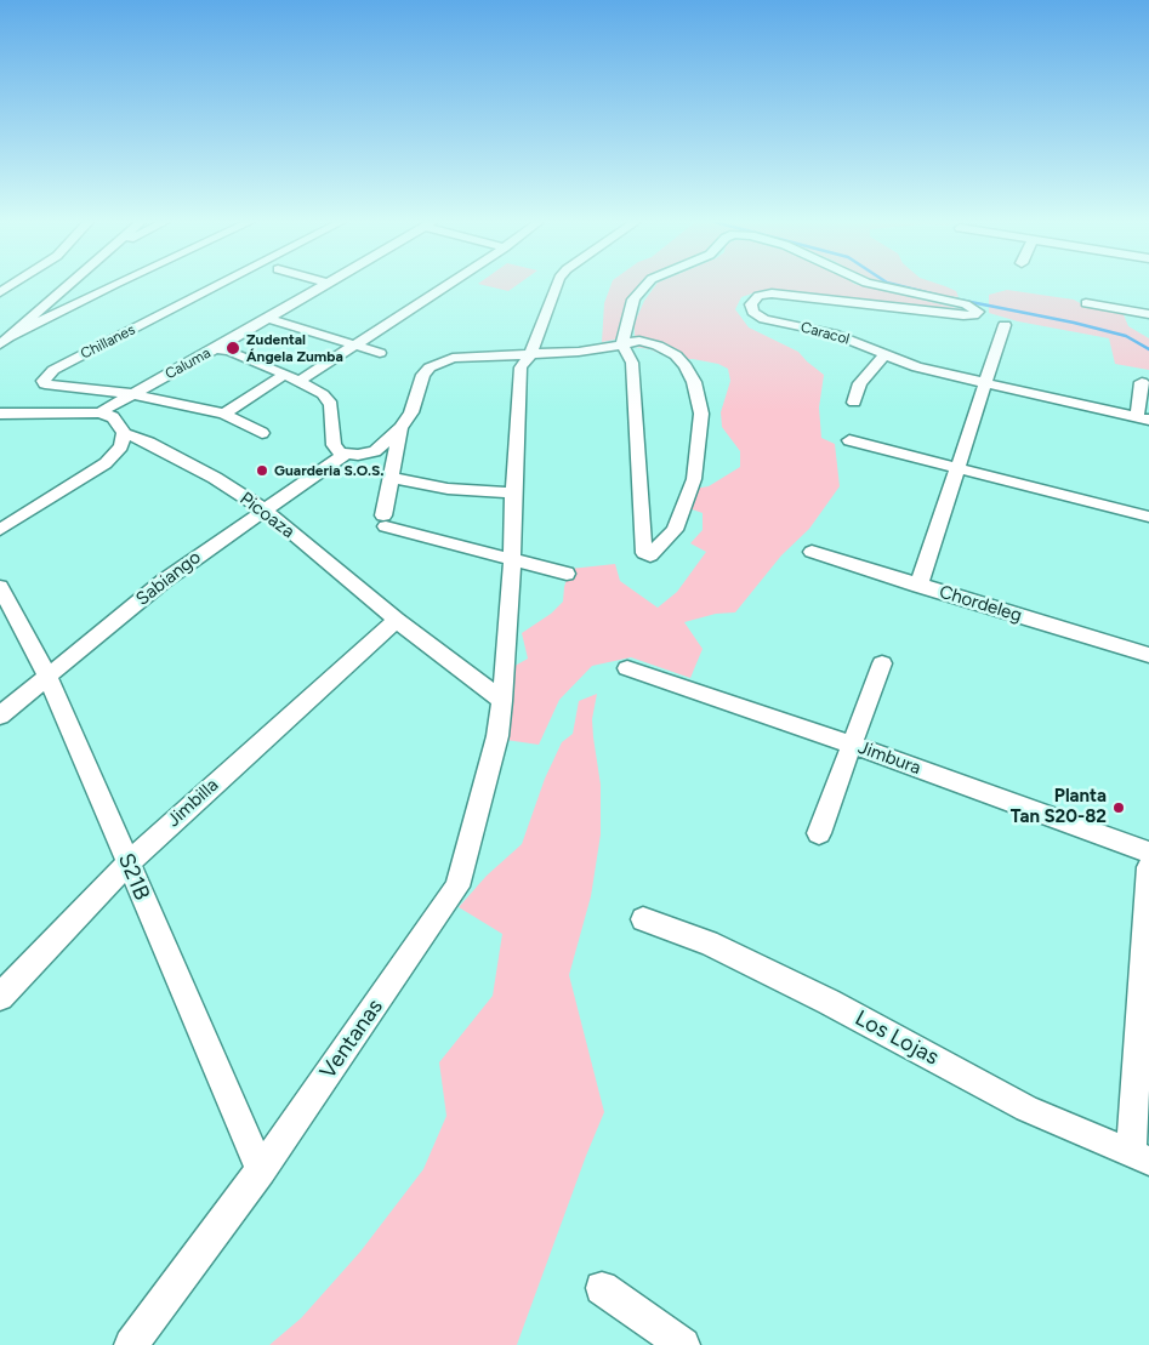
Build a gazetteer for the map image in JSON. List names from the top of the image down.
{
  "streets": {
    "street": [
      "Caracol",
      "Chillanes",
      "Caluma",
      "Picoaza",
      "Sabiango",
      "Chordeleg",
      "Jimbura",
      "Jimbilla",
      "S21B",
      "Los Lojas",
      "Ventanas"
    ]
  },
  "crossings": [
    ["Chillanes", "Caluma"],
    ["Caluma", "Picoaza"],
    ["Picoaza", "Sabiango"],
    ["Picoaza", "Jimbilla"],
    ["Picoaza", "Ventanas"],
    ["Sabiango", "S21B"],
    ["Jimbilla", "S21B"],
    ["S21B", "Ventanas"]
  ],
  "places": ["Zudental Ángela Zumba", "Guarderia S.O.S.", "Planta Tan S20-82"]
}
